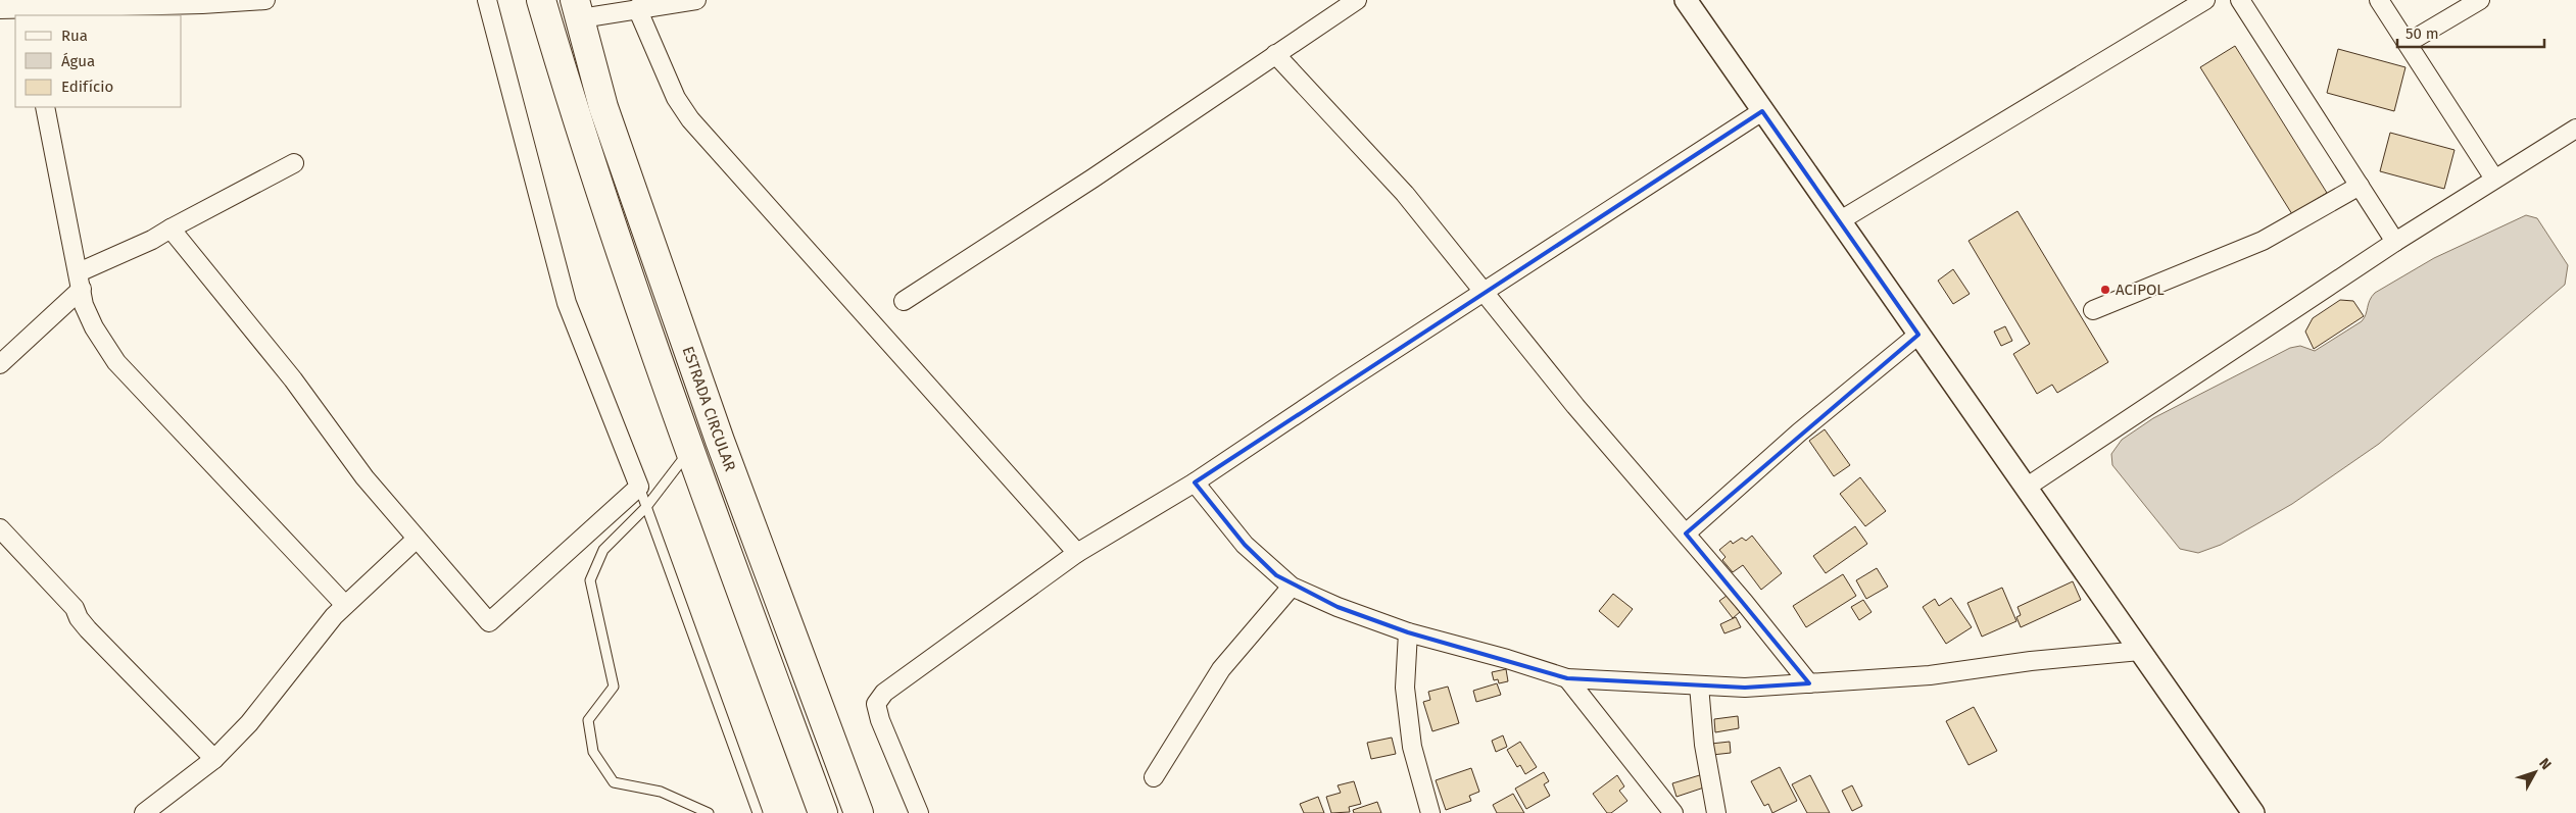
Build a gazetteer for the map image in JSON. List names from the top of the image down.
{
  "streets": {
    "main road": ["ESTRADA CIRCULAR"]
  },
  "places": ["ACIPOL"],
  "legend": ["Rua", "Água", "Edifício"],
  "scale_bar": "50 m",
  "north": "top right"
}
